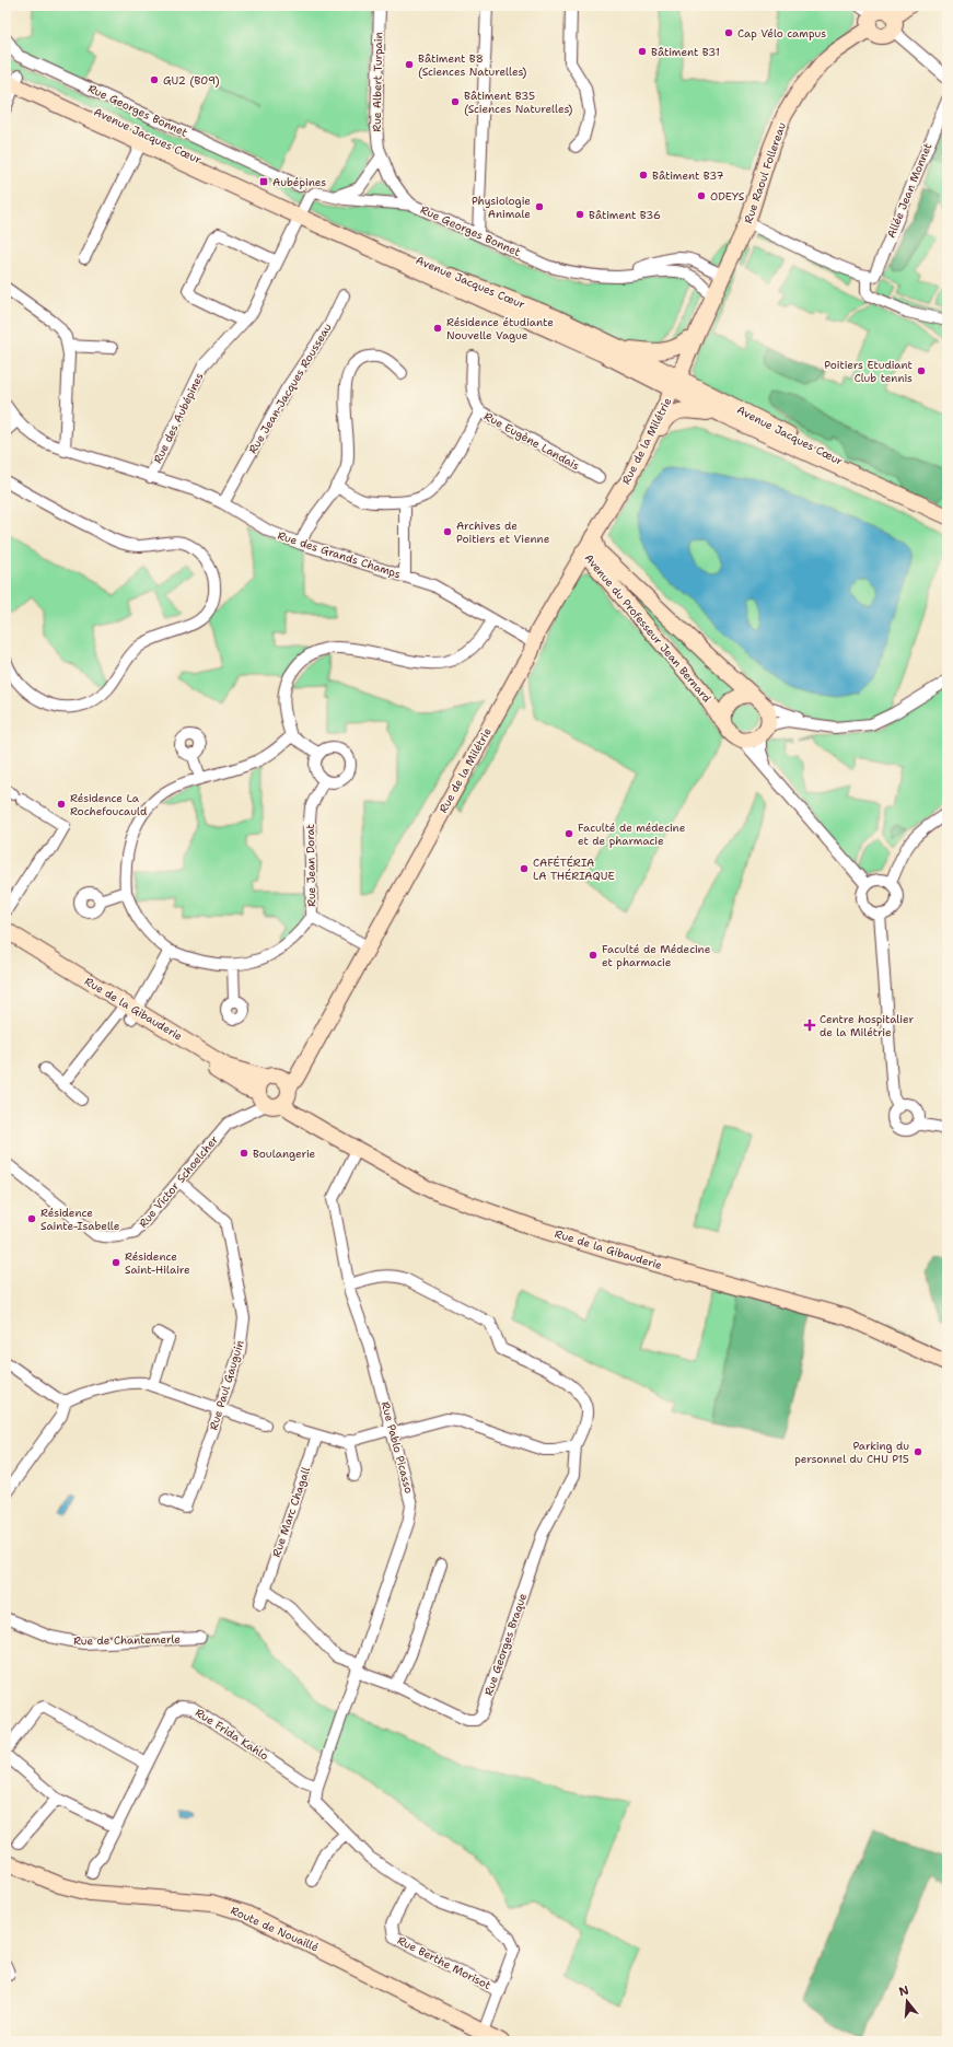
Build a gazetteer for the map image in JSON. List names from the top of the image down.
{
  "streets": {
    "street": [
      "Rue Albert Turpain",
      "Rue Georges Bonnet",
      "Avenue Jacques Cœur",
      "Rue Raoul Follereau",
      "Allée Jean Monnet",
      "Rue Jean-Jacques Rousseau",
      "Rue des Aubépines",
      "Rue Eugène Landais",
      "Rue de la Milétrie",
      "Rue des Grands Champs",
      "Avenue du Professeur Jean Bernard",
      "Rue Jean Dorat",
      "Rue de la Gibauderie",
      "Rue Victor Schoelcher",
      "Rue Paul Gauguin",
      "Rue Pablo Picasso",
      "Rue Marc Chagall",
      "Rue de Chantemerle",
      "Rue Georges Braque",
      "Rue Frida Kahlo",
      "Route de Nouaillé",
      "Rue Berthe Morisot"
    ]
  },
  "crossings": [
    ["Rue Albert Turpain", "Rue Georges Bonnet"],
    ["Rue Georges Bonnet", "Avenue Jacques Cœur"],
    ["Rue Georges Bonnet", "Rue Raoul Follereau"],
    ["Rue Georges Bonnet", "Rue des Aubépines"],
    ["Avenue Jacques Cœur", "Rue Raoul Follereau"],
    ["Avenue Jacques Cœur", "Rue des Aubépines"],
    ["Avenue Jacques Cœur", "Rue de la Milétrie"],
    ["Rue Raoul Follereau", "Rue de la Milétrie"],
    ["Rue Jean-Jacques Rousseau", "Rue des Grands Champs"],
    ["Rue des Aubépines", "Rue des Grands Champs"],
    ["Rue de la Milétrie", "Rue des Grands Champs"],
    ["Rue de la Milétrie", "Avenue du Professeur Jean Bernard"],
    ["Rue de la Milétrie", "Rue Jean Dorat"],
    ["Rue de la Milétrie", "Rue de la Gibauderie"],
    ["Rue de la Milétrie", "Rue Victor Schoelcher"],
    ["Rue de la Gibauderie", "Rue Victor Schoelcher"],
    ["Rue de la Gibauderie", "Rue Pablo Picasso"],
    ["Rue Victor Schoelcher", "Rue Paul Gauguin"],
    ["Rue Pablo Picasso", "Rue Georges Braque"],
    ["Rue Pablo Picasso", "Rue Frida Kahlo"],
    ["Rue Pablo Picasso", "Route de Nouaillé"],
    ["Rue Pablo Picasso", "Rue Berthe Morisot"]
  ],
  "places": {
    "other": [
      "Cap Vélo campus",
      "Bâtiment B31",
      "Bâtiment B8 (Sciences Naturelles)",
      "GU2 (B09)",
      "Bâtiment B35 (Sciences Naturelles)",
      "Bâtiment B37",
      "ODEYS",
      "Physiologie Animale",
      "Bâtiment B36",
      "Résidence étudiante Nouvelle Vague",
      "Poitiers Etudiant Club tennis",
      "Archives de Poitiers et Vienne",
      "Résidence La Rochefoucauld",
      "Faculté de médecine et de pharmacie",
      "CAFÉTÉRIA LA THÉRIAQUE",
      "Faculté de Médecine et pharmacie",
      "Boulangerie",
      "Résidence Sainte-Isabelle",
      "Résidence Saint-Hilaire",
      "Parking du personnel du CHU P15"
    ],
    "transit": ["Aubépines"],
    "health": ["Centre hospitalier de la Milétrie"]
  },
  "north": "top"
}
